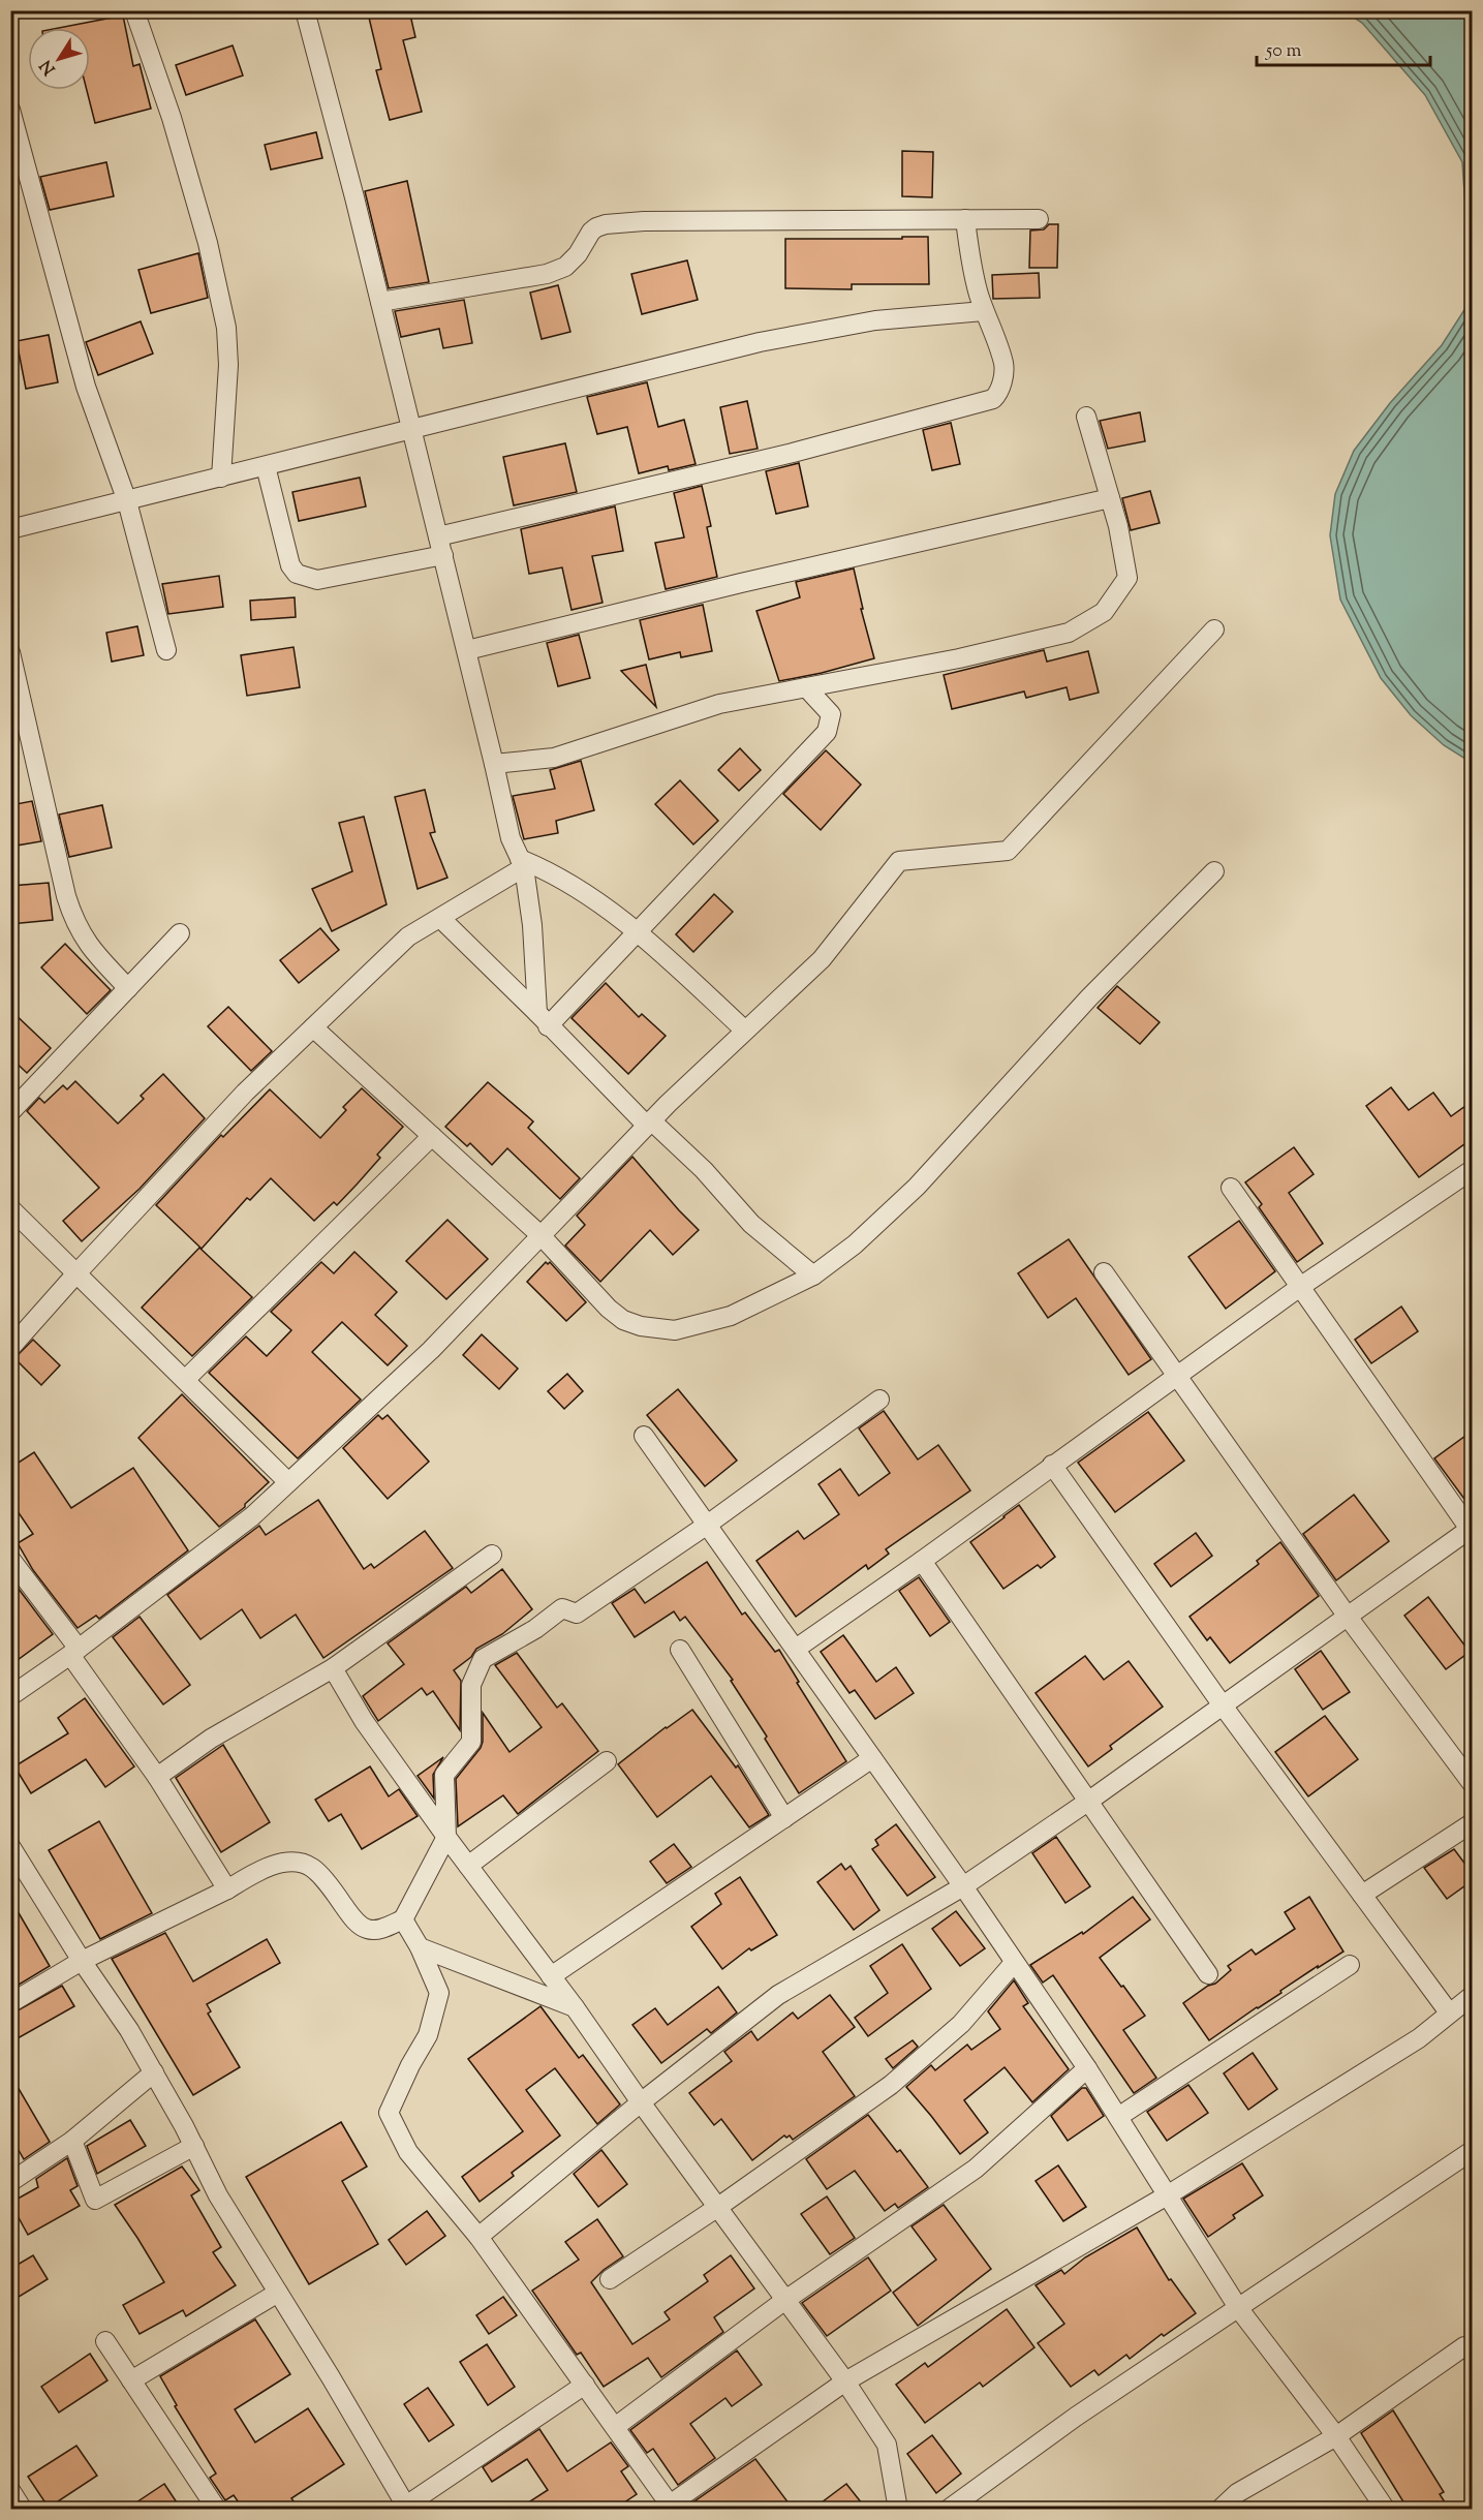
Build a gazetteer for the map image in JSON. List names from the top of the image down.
{
  "scale_bar": "50 m",
  "north": "bottom left"
}
